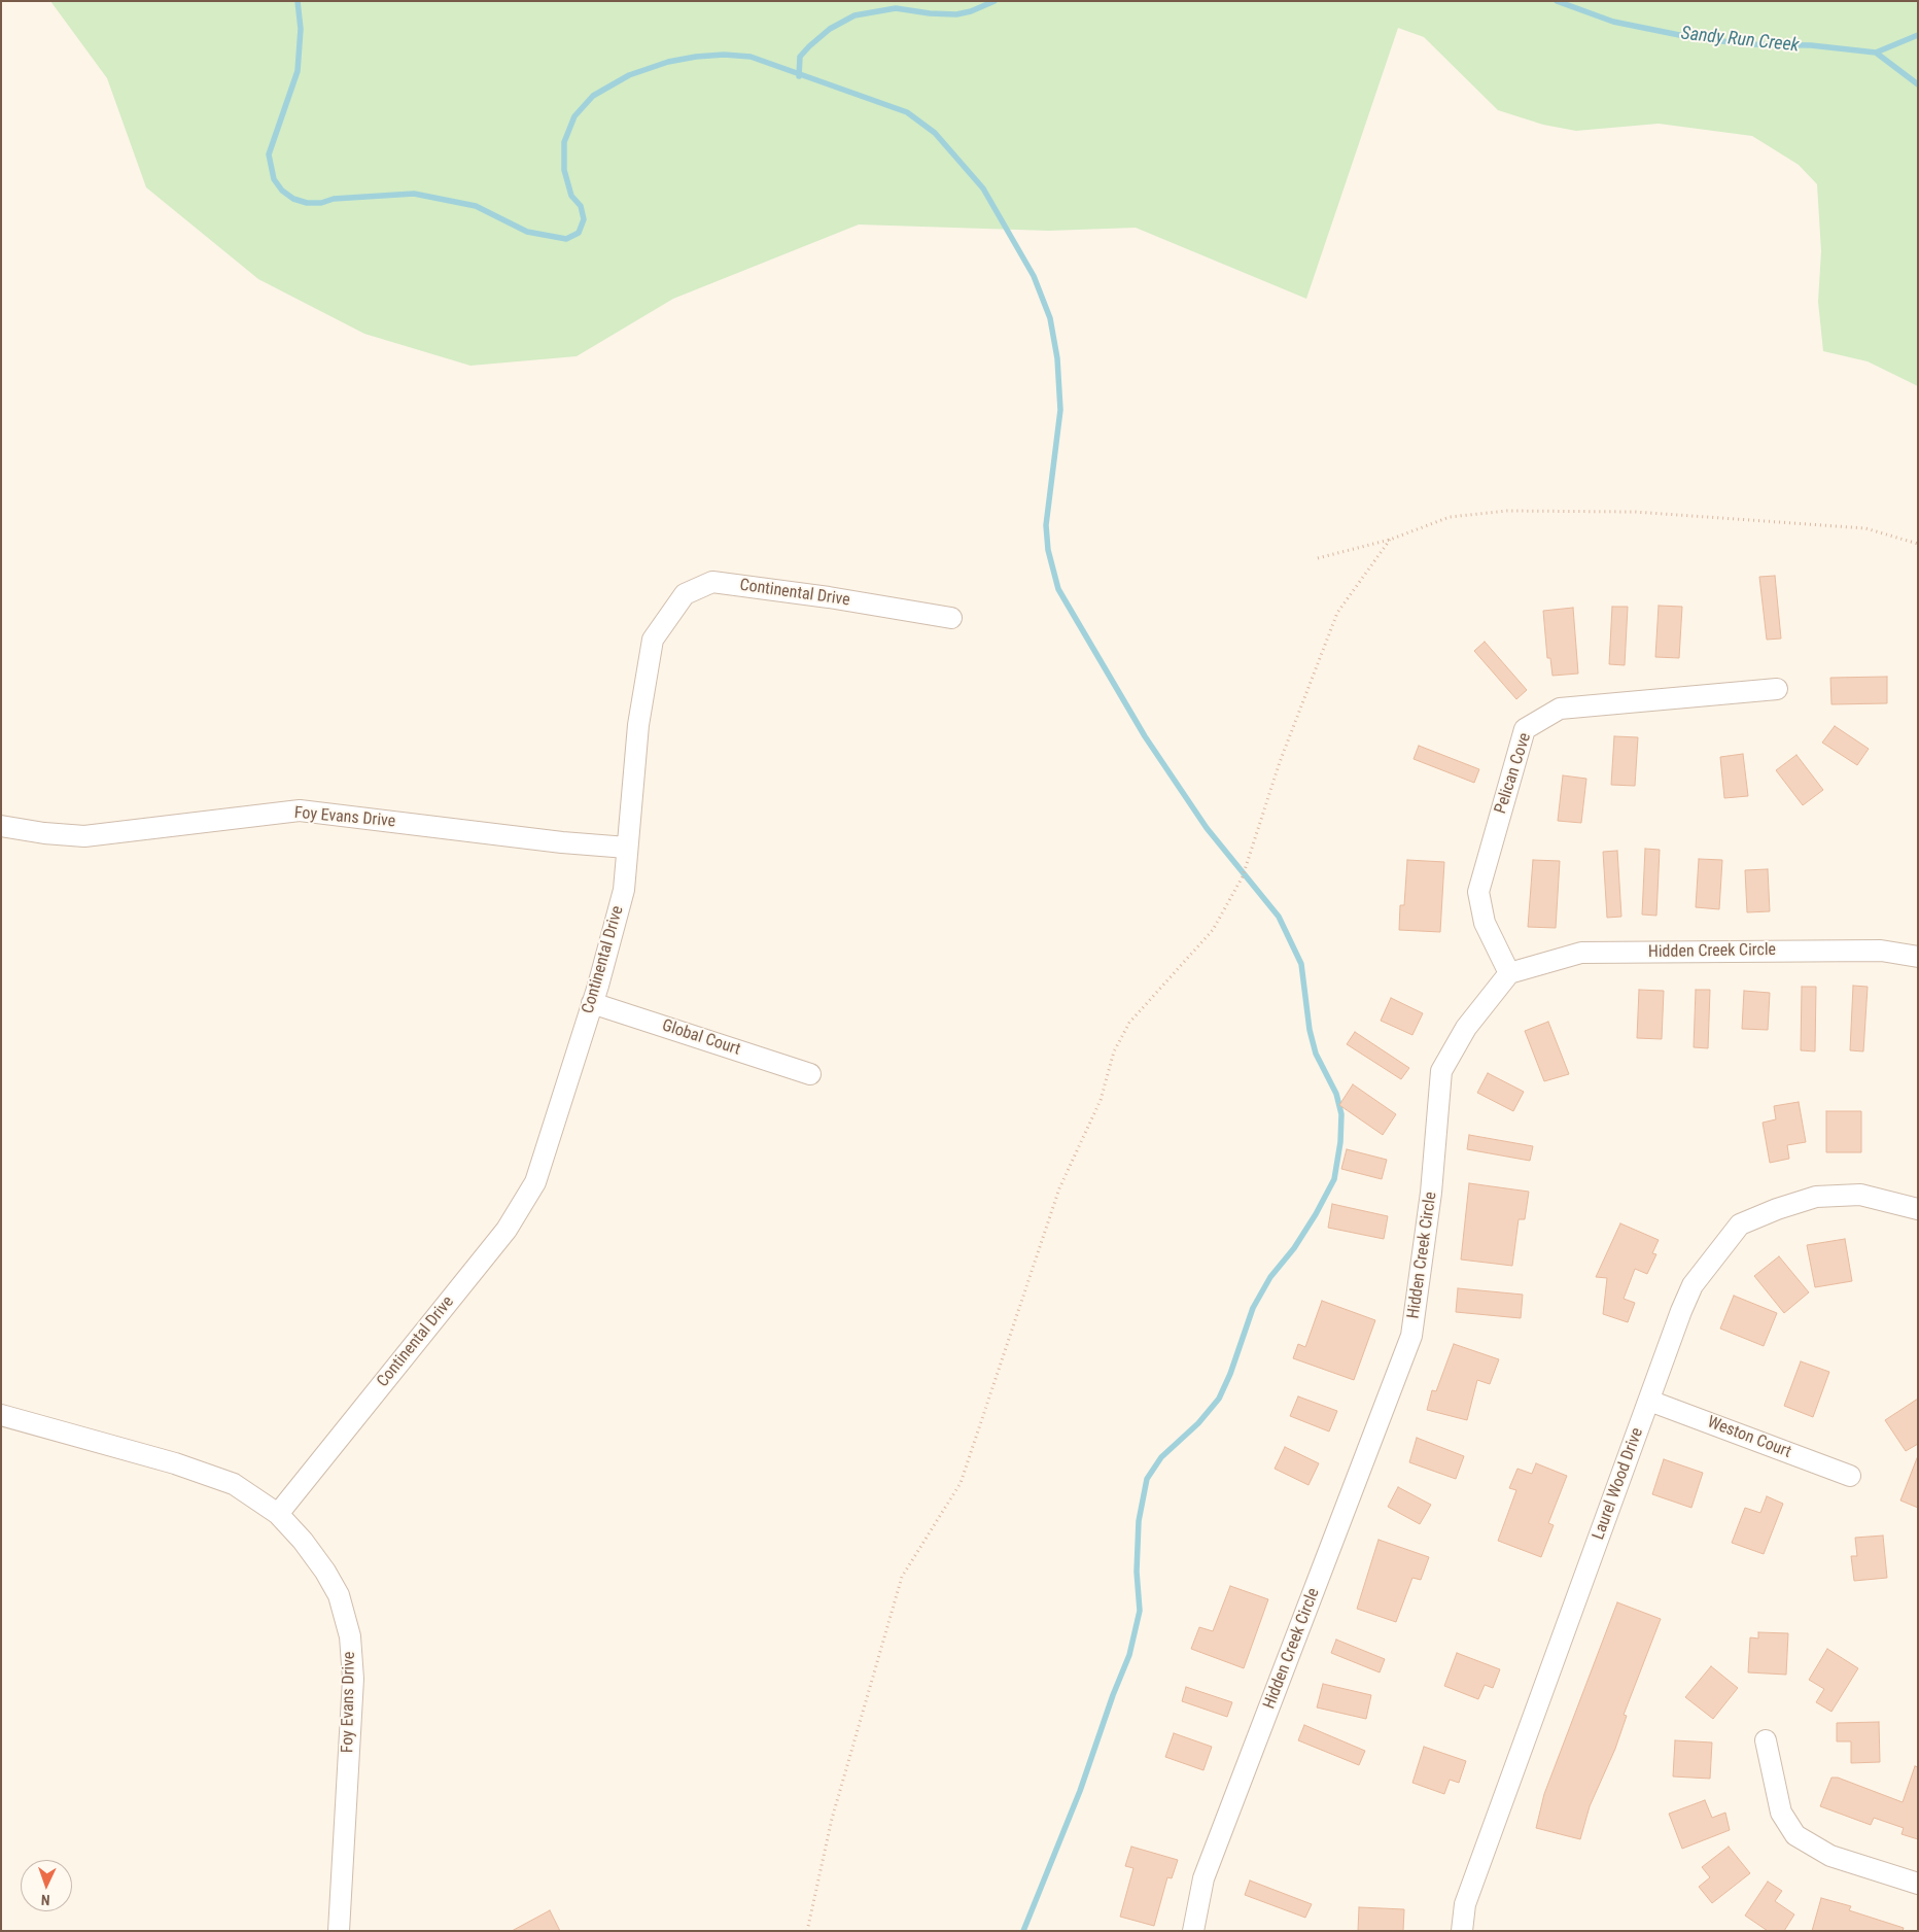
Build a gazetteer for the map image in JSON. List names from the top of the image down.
{
  "streets": {
    "street": [
      "Continental Drive",
      "Pelican Cove",
      "Foy Evans Drive",
      "Hidden Creek Circle",
      "Global Court",
      "Weston Court",
      "Laurel Wood Drive"
    ]
  },
  "crossings": [
    ["Continental Drive", "Foy Evans Drive"],
    ["Continental Drive", "Global Court"],
    ["Pelican Cove", "Hidden Creek Circle"],
    ["Weston Court", "Laurel Wood Drive"]
  ],
  "water": ["Sandy Run Creek"],
  "north": "bottom"
}
